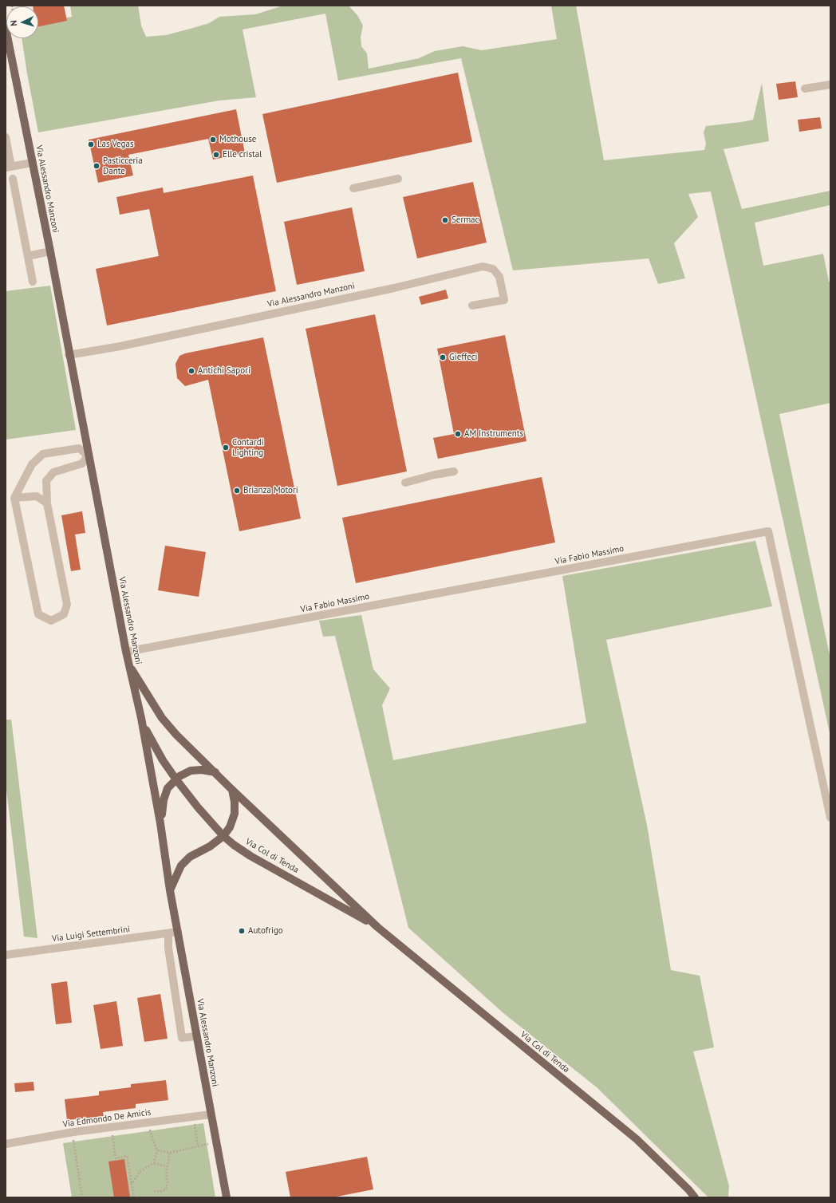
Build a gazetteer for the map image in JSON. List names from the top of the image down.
{
  "streets": {
    "main road": ["Via Alessandro Manzoni", "Via Col di Tenda"],
    "street": ["Via Fabio Massimo", "Via Luigi Settembrini", "Via Edmondo De Amicis"]
  },
  "crossings": [
    ["Via Alessandro Manzoni", "Via Fabio Massimo"],
    ["Via Alessandro Manzoni", "Via Col di Tenda"],
    ["Via Alessandro Manzoni", "Via Luigi Settembrini"],
    ["Via Alessandro Manzoni", "Via Edmondo De Amicis"]
  ],
  "places": [
    "Mothouse",
    "Las Vegas",
    "Elle cristal",
    "Pasticceria Dante",
    "Sermac",
    "Gieffeci",
    "Antichi Sapori",
    "AM Instruments",
    "Contardi Lighting",
    "Brianza Motori",
    "Autofrigo"
  ],
  "north": "left"
}
